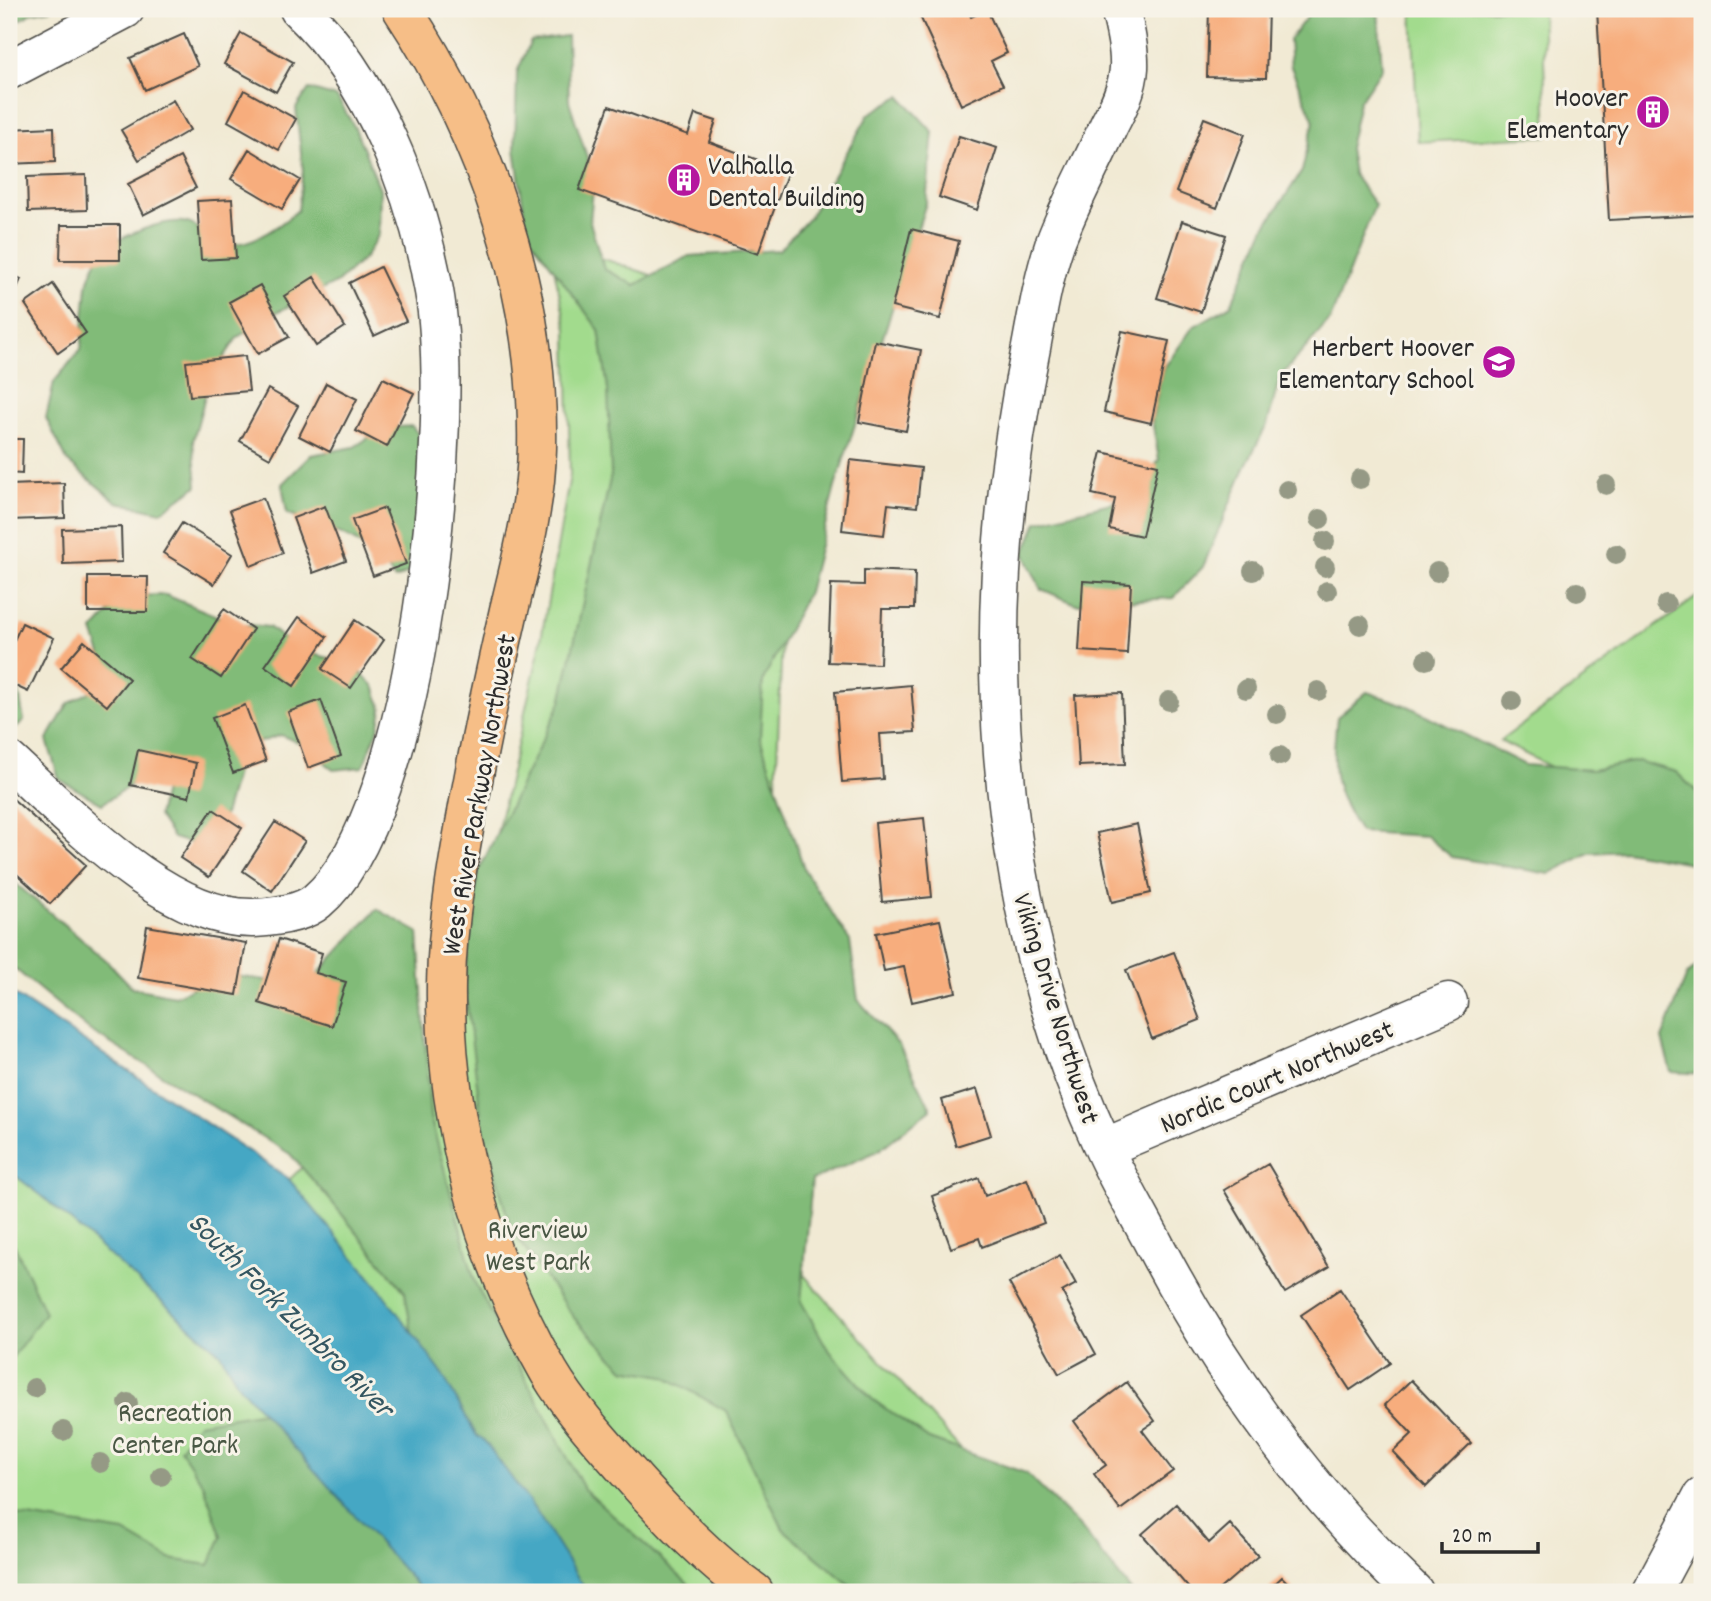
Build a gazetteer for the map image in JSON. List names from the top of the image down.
{
  "streets": {
    "main road": ["West River Parkway Northwest"],
    "street": ["Viking Drive Northwest", "Nordic Court Northwest"]
  },
  "crossings": [
    ["Viking Drive Northwest", "Nordic Court Northwest"]
  ],
  "water": ["South Fork Zumbro River"],
  "parks": ["Riverview West Park", "Recreation Center Park"],
  "places": {
    "building": ["Hoover Elementary", "Valhalla Dental Building"],
    "school or university": ["Herbert Hoover Elementary School"]
  },
  "scale_bar": "20 m"
}
